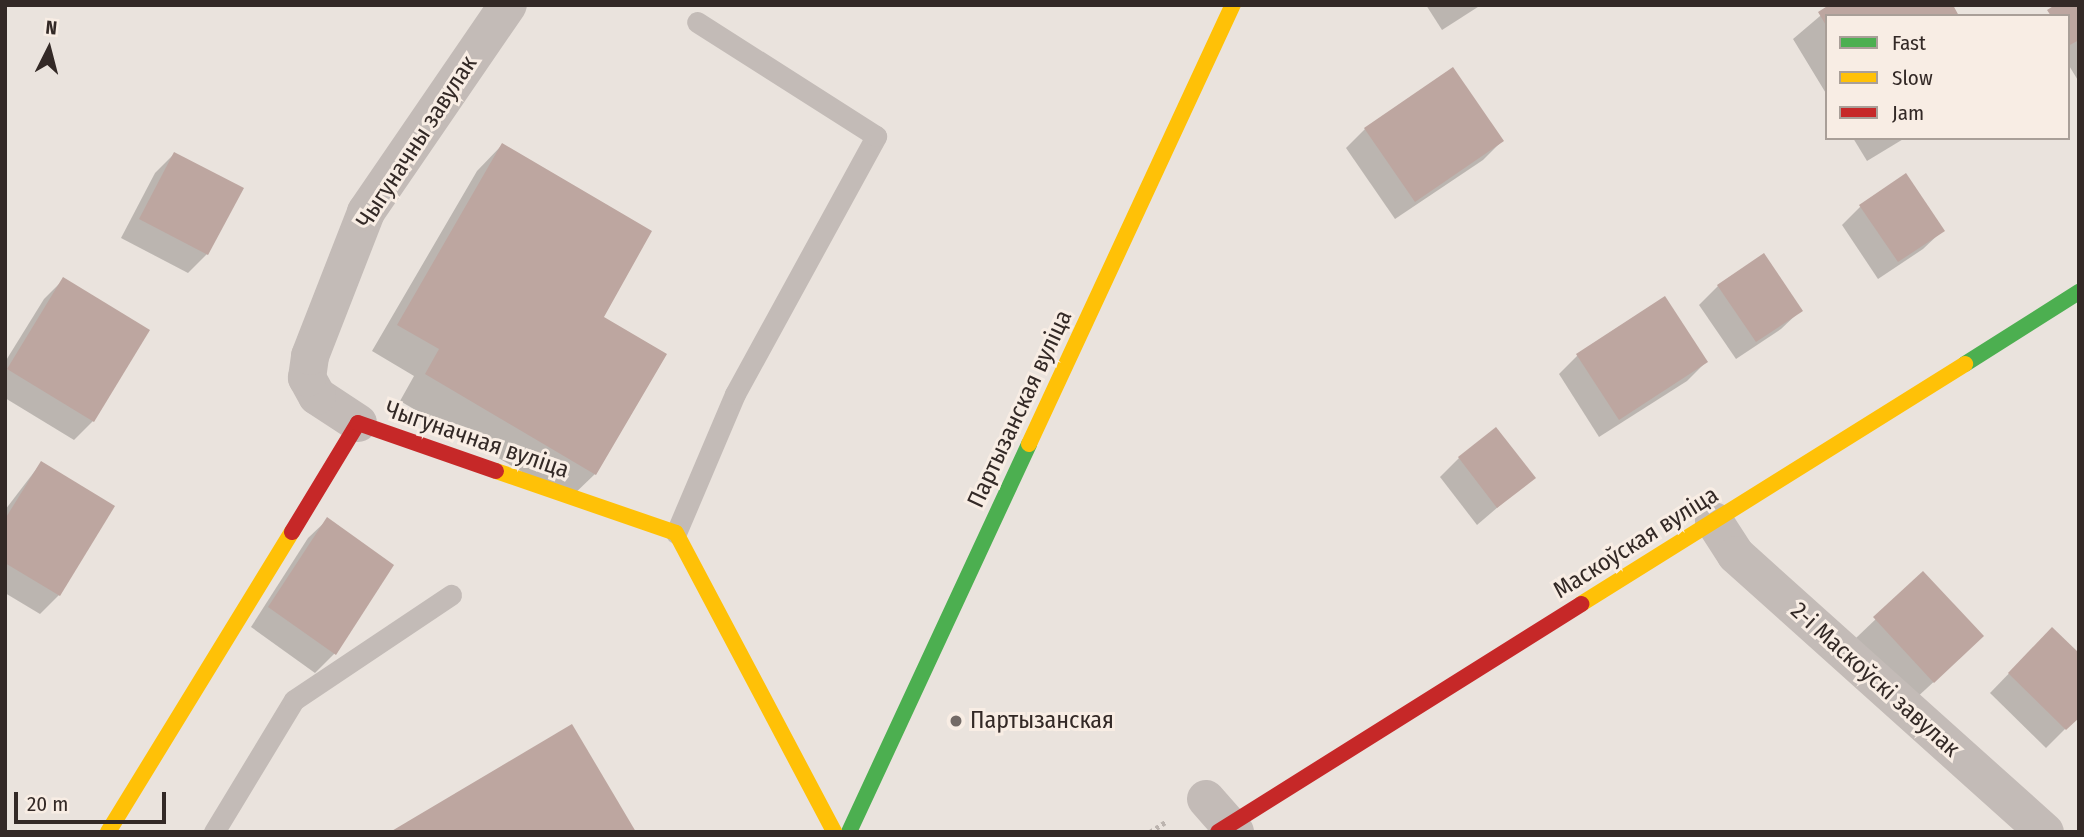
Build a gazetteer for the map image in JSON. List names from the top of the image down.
{
  "streets": {
    "street": [
      "Чыгуначны завулак",
      "Партызанская вуліца",
      "Чыгуначная вуліца",
      "Маскоўская вуліца",
      "2-і Маскоўскі завулак"
    ]
  },
  "crossings": [
    ["Чыгуначны завулак", "Чыгуначная вуліца"],
    ["Маскоўская вуліца", "2-і Маскоўскі завулак"]
  ],
  "places": ["Партызанская"],
  "legend": ["Fast", "Slow", "Jam"],
  "scale_bar": "20 m",
  "north": "top"
}
